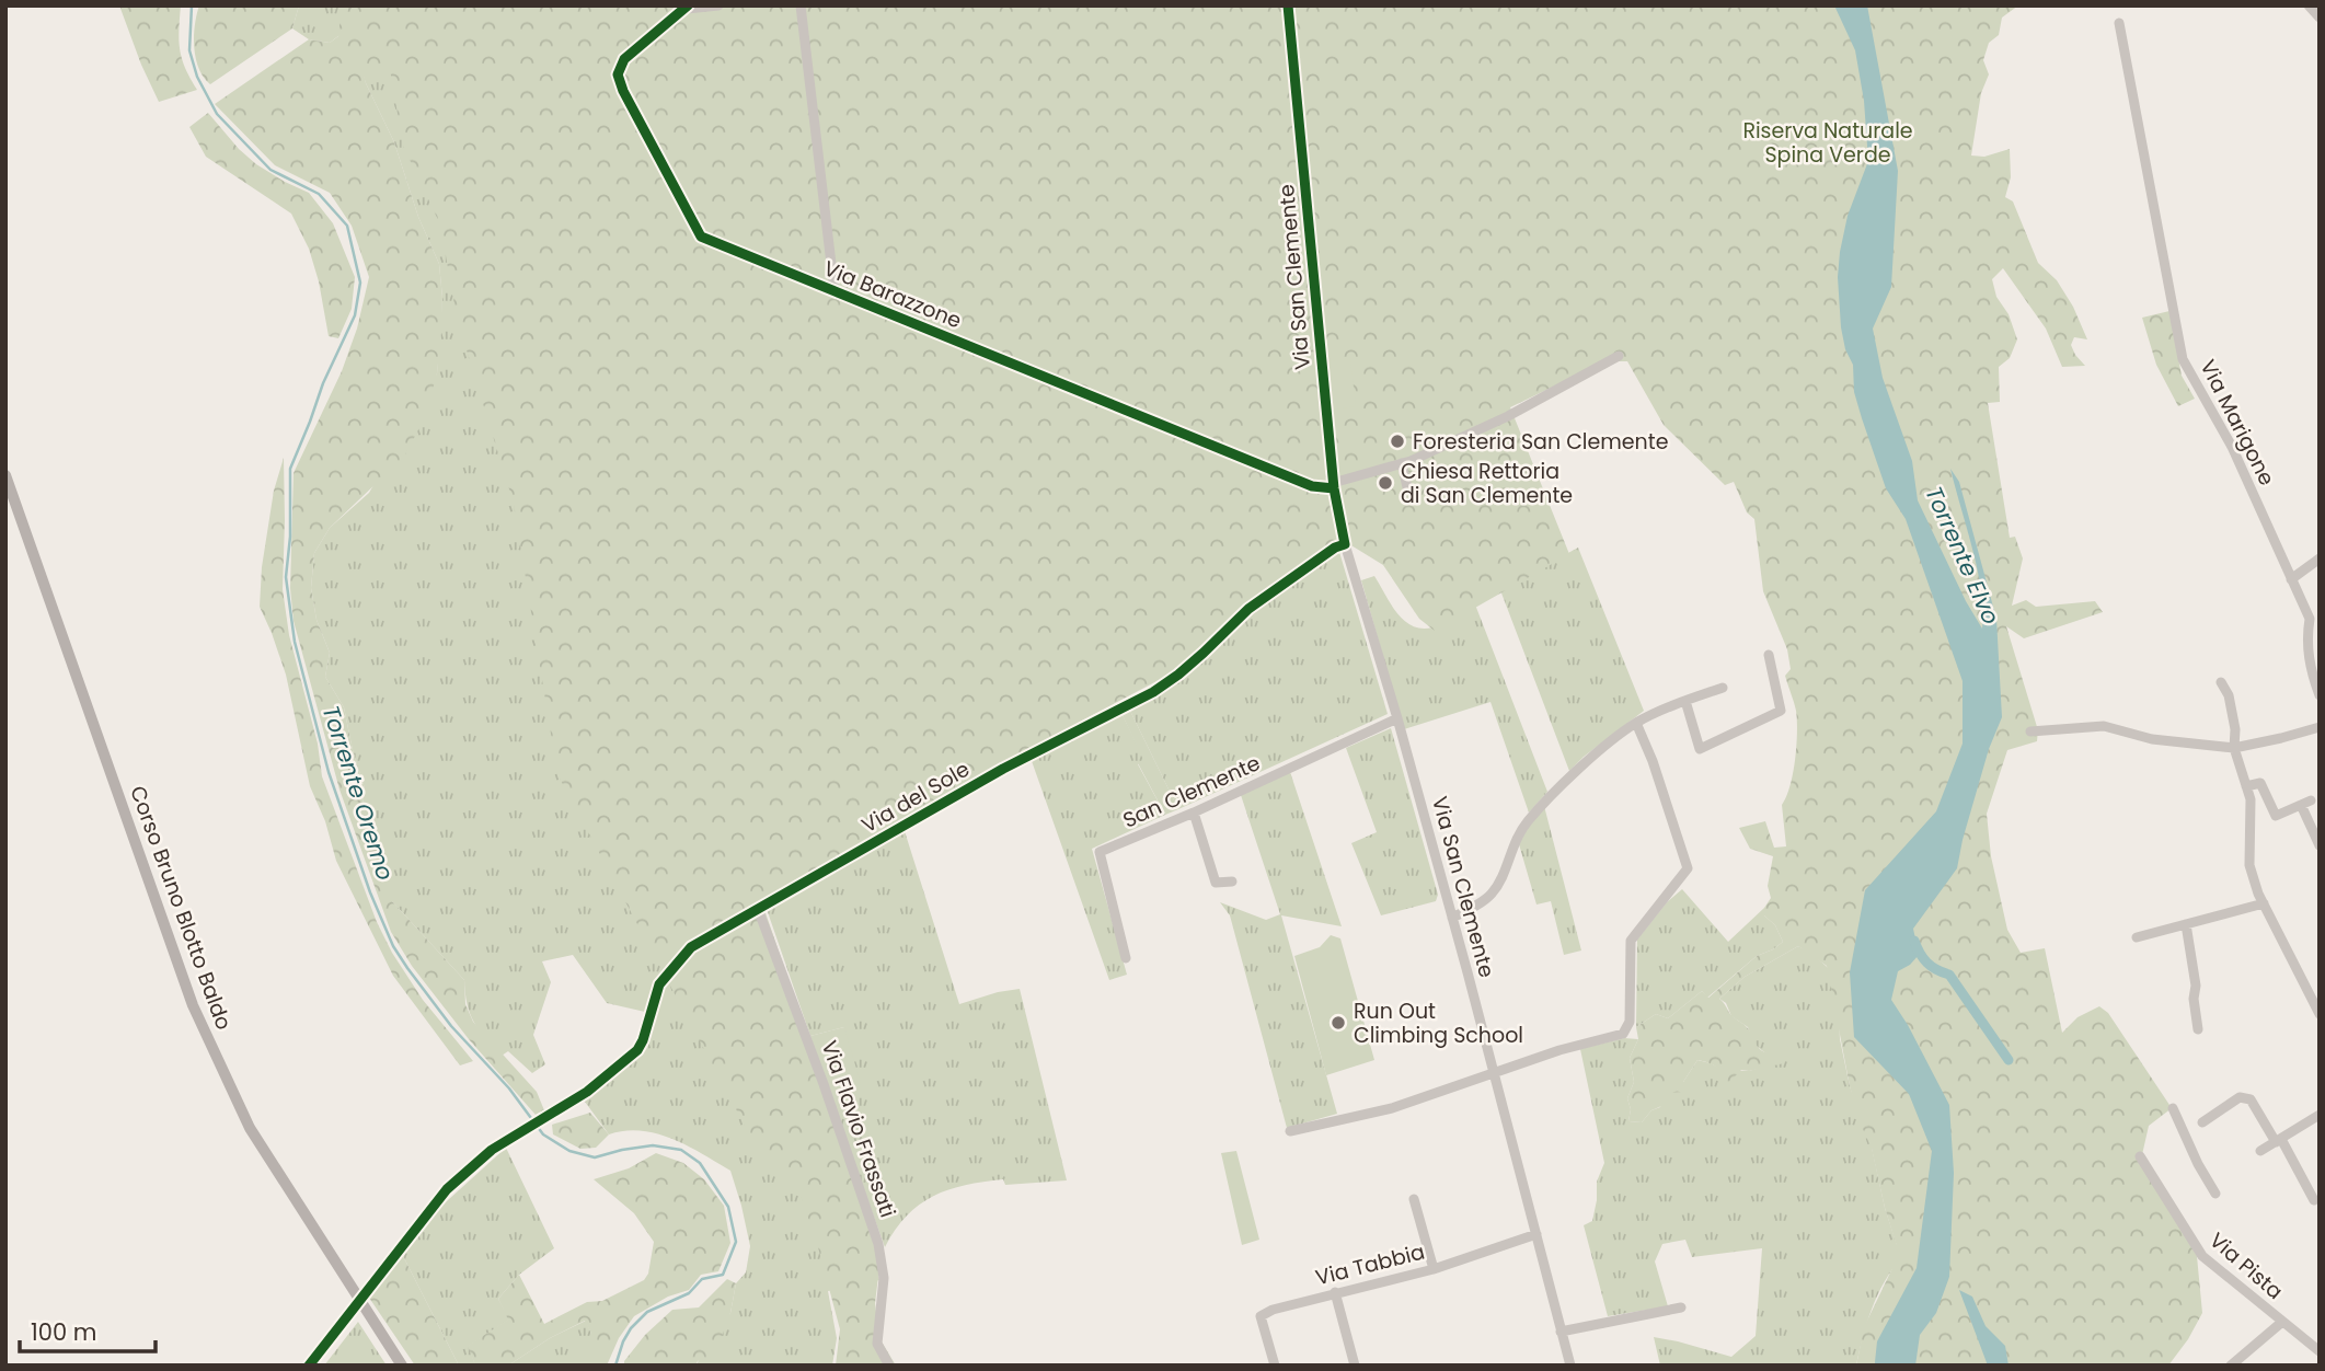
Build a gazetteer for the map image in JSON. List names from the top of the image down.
{
  "streets": {
    "main road": ["Corso Bruno Blotto Baldo"],
    "street": [
      "Via San Clemente",
      "Via Barazzone",
      "Via Marigone",
      "San Clemente",
      "Via del Sole",
      "Via Flavio Frassati",
      "Via Tabbia",
      "Via Pista"
    ]
  },
  "crossings": [
    ["Via San Clemente", "Via Barazzone"],
    ["Via San Clemente", "San Clemente"],
    ["Via San Clemente", "Via del Sole"],
    ["Via San Clemente", "Via Tabbia"],
    ["Via del Sole", "Corso Bruno Blotto Baldo"],
    ["Via del Sole", "Via Flavio Frassati"]
  ],
  "water": ["Torrente Elvo", "Torrente Oremo"],
  "parks": ["Riserva Naturale Spina Verde"],
  "places": ["Foresteria San Clemente", "Chiesa Rettoria di San Clemente", "Run Out Climbing School"],
  "scale_bar": "100 m"
}
